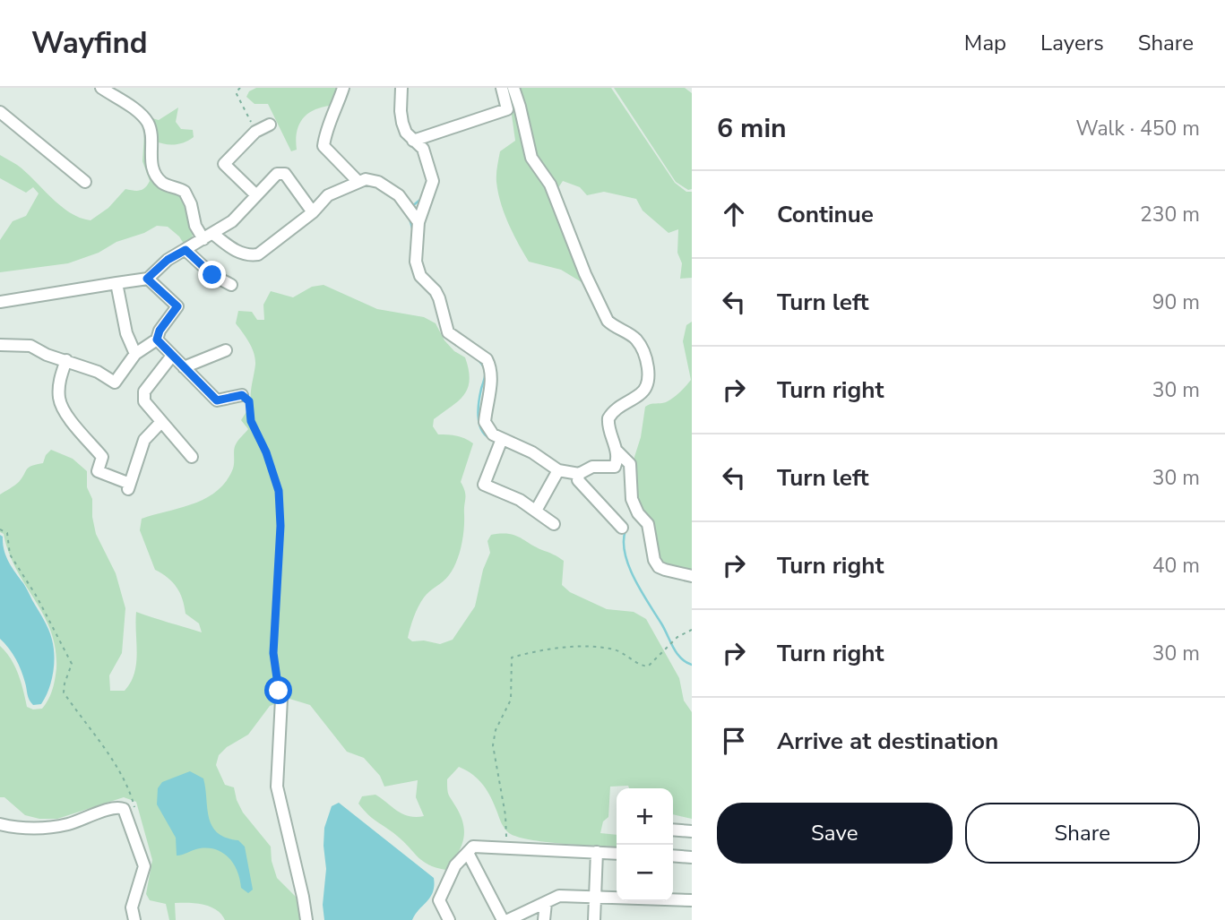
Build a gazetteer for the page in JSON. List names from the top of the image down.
{
  "page": {
    "header": "Wayfind",
    "nav": ["Map", "Layers", "Share"],
    "heading": ["6 min", "Walk · 450 m"],
    "list": [
      ["Continue", "230 m"],
      ["Turn left", "90 m"],
      ["Turn right", "30 m"],
      ["Turn left", "30 m"],
      ["Turn right", "40 m"],
      ["Turn right", "30 m"],
      "Arrive at destination"
    ],
    "buttons": ["Save", "Share"],
    "map_buttons": ["+", "−"]
  }
}
